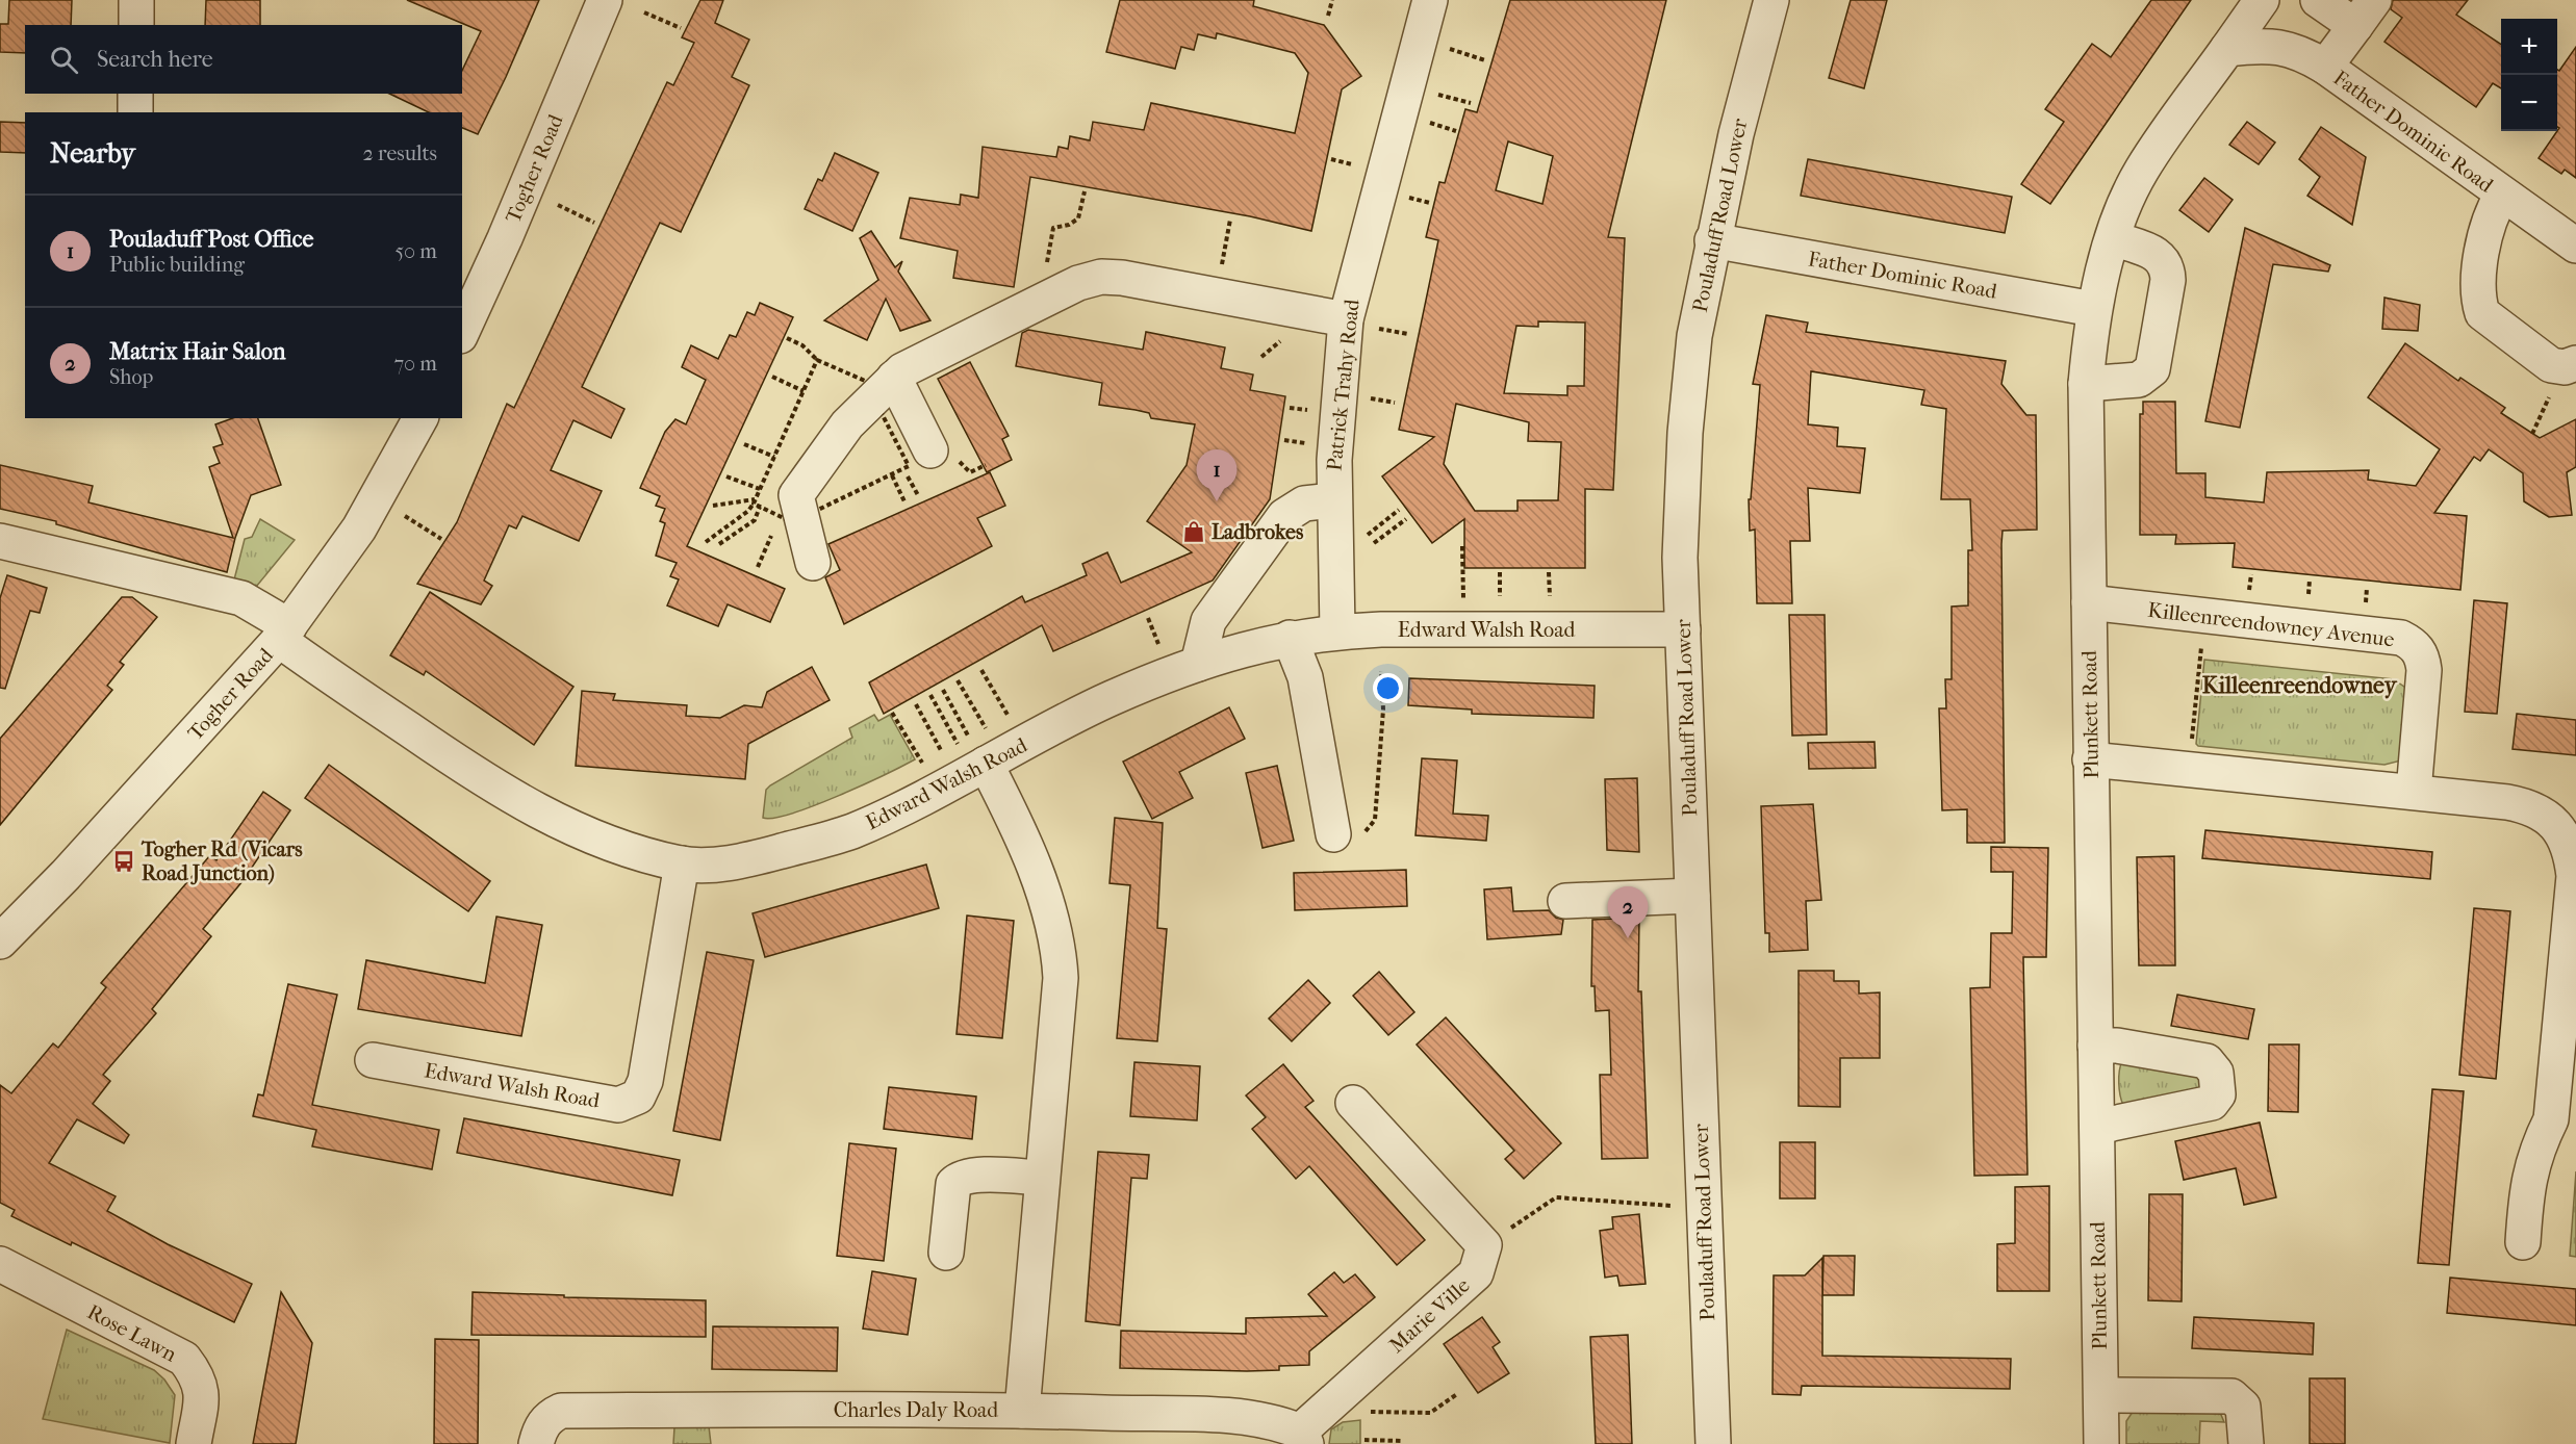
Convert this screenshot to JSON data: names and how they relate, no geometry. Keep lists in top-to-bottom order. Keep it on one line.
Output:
{"streets":{"street":["Father Dominic Road","Togher Road","Pouladuff Road Lower","Patrick Trahy Road","Killeenreendowney Avenue","Edward Walsh Road","Plunkett Road","Marie Ville","Rose Lawn","Charles Daly Road"]},"crossings":[["Father Dominic Road","Pouladuff Road Lower"],["Togher Road","Edward Walsh Road"],["Pouladuff Road Lower","Edward Walsh Road"],["Patrick Trahy Road","Edward Walsh Road"],["Killeenreendowney Avenue","Plunkett Road"],["Marie Ville","Charles Daly Road"]],"districts":["Killeenreendowney"],"places":{"shop":["Ladbrokes"],"bus stop":["Togher Rd (Vicars Road Junction)"]},"page":{"map_buttons":["+","−"],"search":"Search here","heading":["Nearby","2 results"],"list":[{"mark":"1","name":"Pouladuff Post Office","note":"Public building","value":"50 m"},{"mark":"2","name":"Matrix Hair Salon","note":"Shop","value":"70 m"}],"pins":["1","2"]}}
